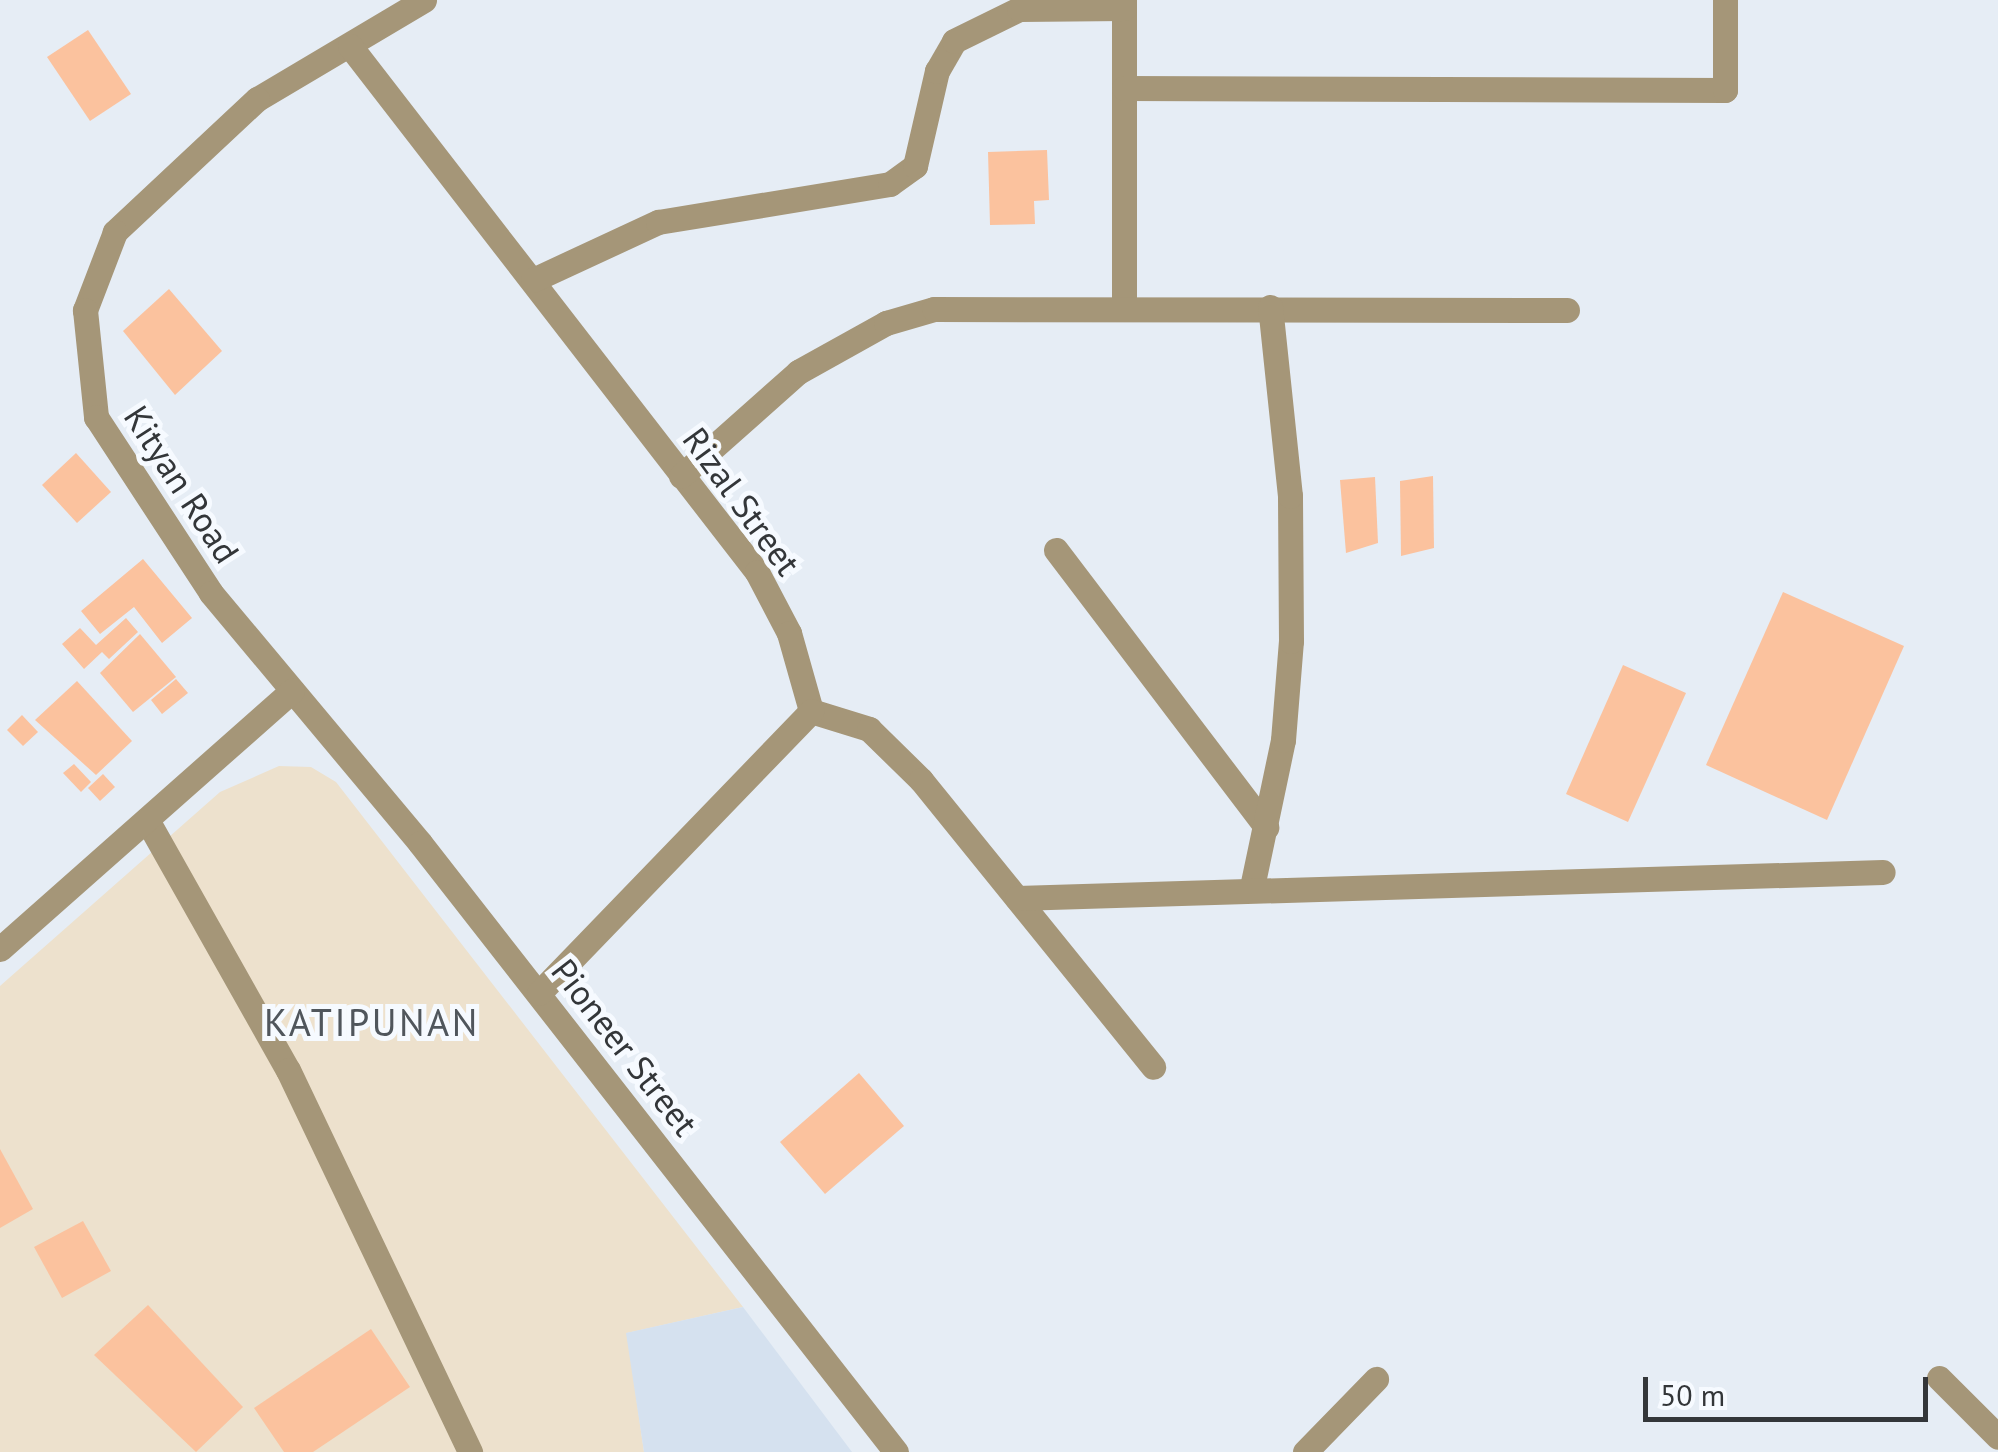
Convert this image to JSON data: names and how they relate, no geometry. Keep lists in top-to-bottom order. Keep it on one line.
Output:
{"streets":{"street":["Kityan Road","Rizal Street","Pioneer Street"]},"crossings":[["Kityan Road","Rizal Street"],["Kityan Road","Pioneer Street"]],"districts":["KATIPUNAN"],"scale_bar":"50 m"}
